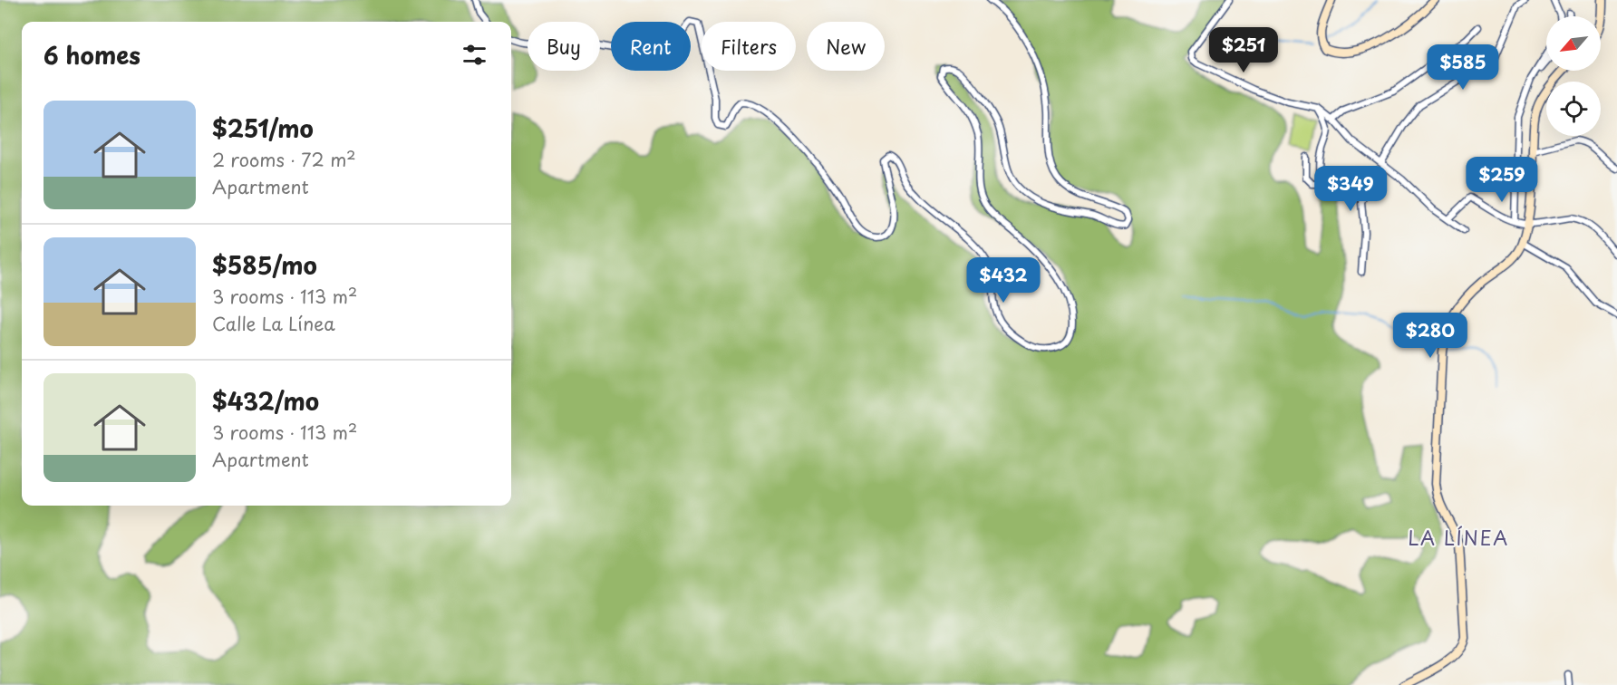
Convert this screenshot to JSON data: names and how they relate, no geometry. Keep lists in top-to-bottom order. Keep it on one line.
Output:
{"districts":["LA LÍNEA"],"north":"bottom left","page":{"chip":["Buy","Rent","Filters","New"],"heading":"6 homes","price":["$251","$585","$259","$349","$432","$280"],"list":[{"name":"$251/mo","note":"2 rooms · 72 m² · Apartment"},{"name":"$585/mo","note":"3 rooms · 113 m² · Calle La Línea"},{"name":"$432/mo","note":"3 rooms · 113 m² · Apartment"}]}}
